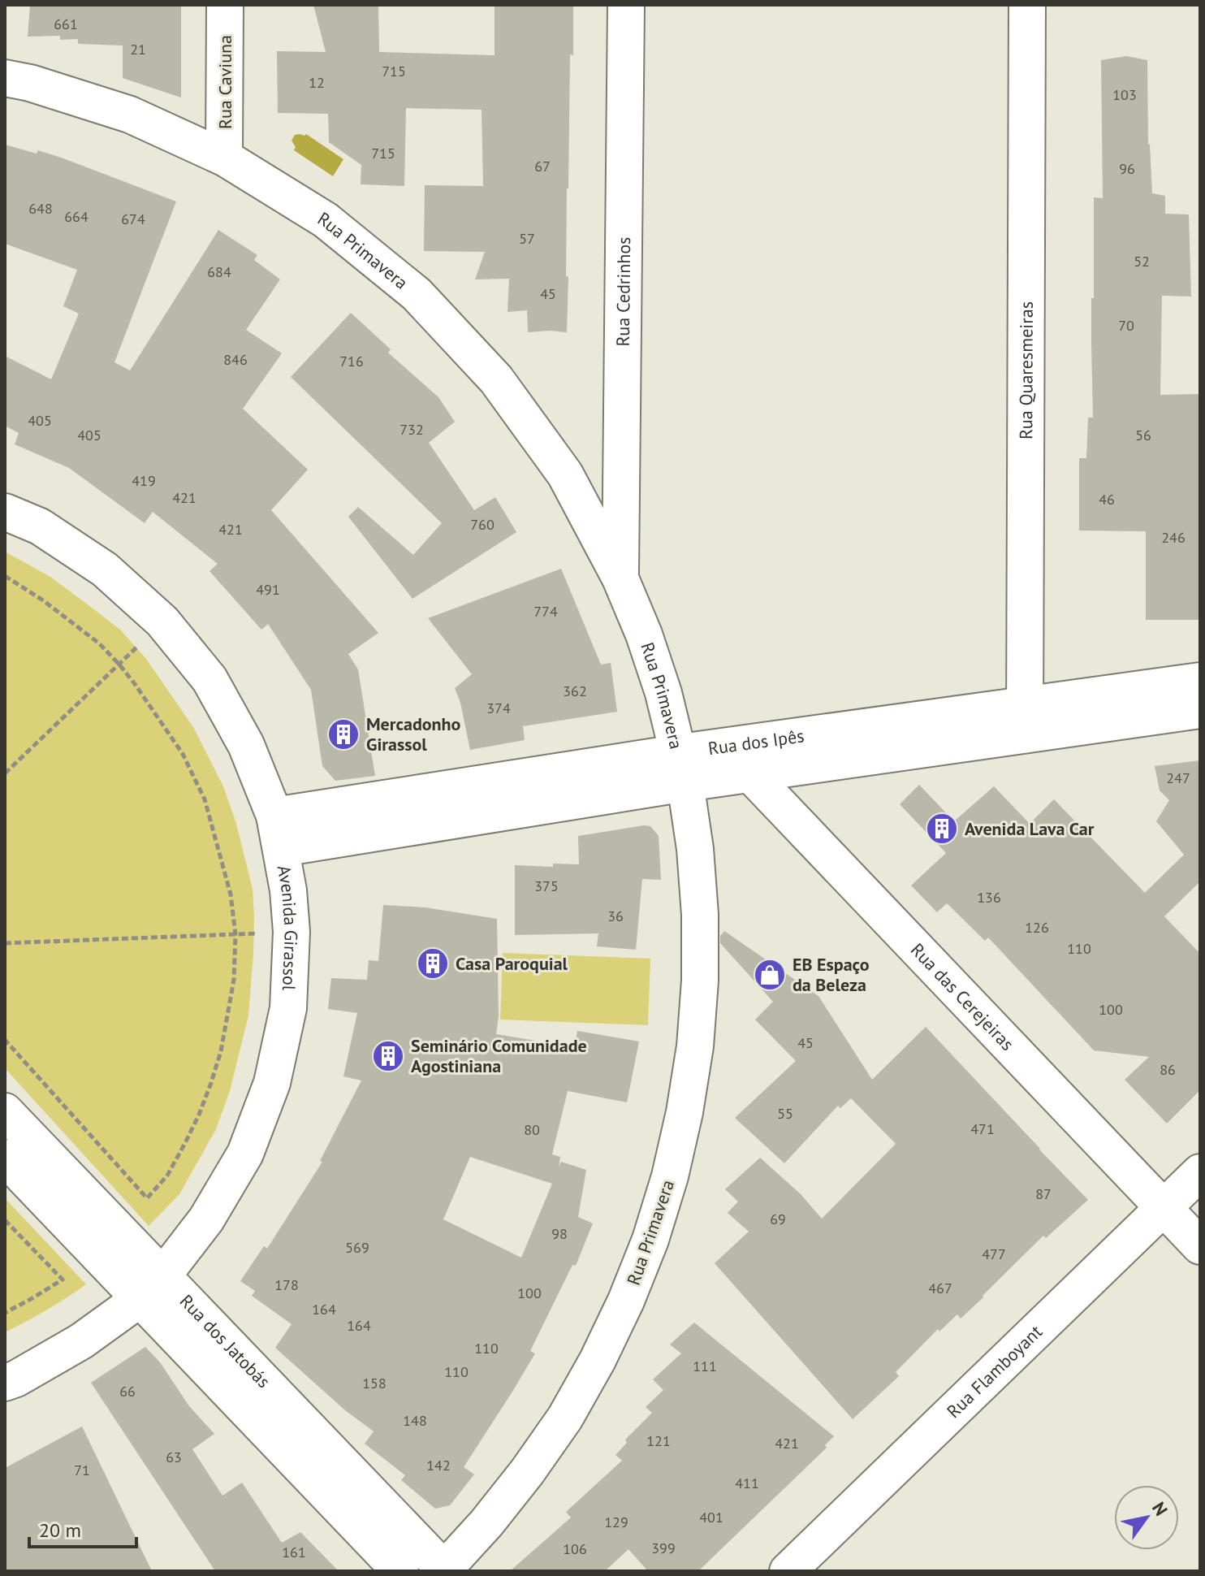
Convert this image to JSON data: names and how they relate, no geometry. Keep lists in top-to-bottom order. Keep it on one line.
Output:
{"streets":{"street":["Rua Caviuna","Rua Primavera","Rua Cedrinhos","Rua Quaresmeiras","Rua dos Ipês","Avenida Girassol","Rua das Cerejeiras","Rua dos Jatobás","Rua Flamboyant"]},"crossings":[["Rua Caviuna","Rua Primavera"],["Rua Primavera","Rua Cedrinhos"],["Rua Primavera","Rua dos Ipês"],["Rua Primavera","Rua dos Jatobás"],["Rua Quaresmeiras","Rua dos Ipês"],["Rua dos Ipês","Avenida Girassol"],["Rua dos Ipês","Rua das Cerejeiras"],["Avenida Girassol","Rua dos Jatobás"],["Rua das Cerejeiras","Rua Flamboyant"]],"places":{"building":["Mercadonho Girassol","Avenida Lava Car","Casa Paroquial","Seminário Comunidade Agostiniana"],"shop":["EB Espaço da Beleza"]},"house_numbers":["661","21","715","12","103","715","67","96","648","664","674","57","52","684","45","70","846","716","405","732","405","56","419","421","46","760","421","246","491","774","362","374","247","375","136","36","126","110","100","45","86","55","471","80","87","69","98","569","477","178","467","100","164","164","110","111","110","158","66","148","121","421","63","142","71","411","401","129","399","106","161"],"scale_bar":"20 m","north":"top right"}
